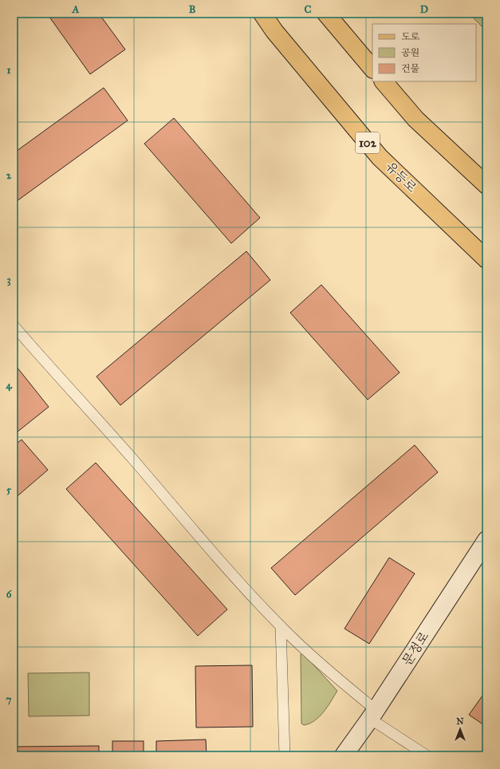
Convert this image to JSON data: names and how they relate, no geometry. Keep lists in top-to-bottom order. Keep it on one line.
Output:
{"streets":{"main road":["102","유등로","문정로"]},"legend":["도로","공원","건물"],"north":"top","grid":{"columns":["A","B","C","D"],"rows":["1","2","3","4","5","6","7"]}}
